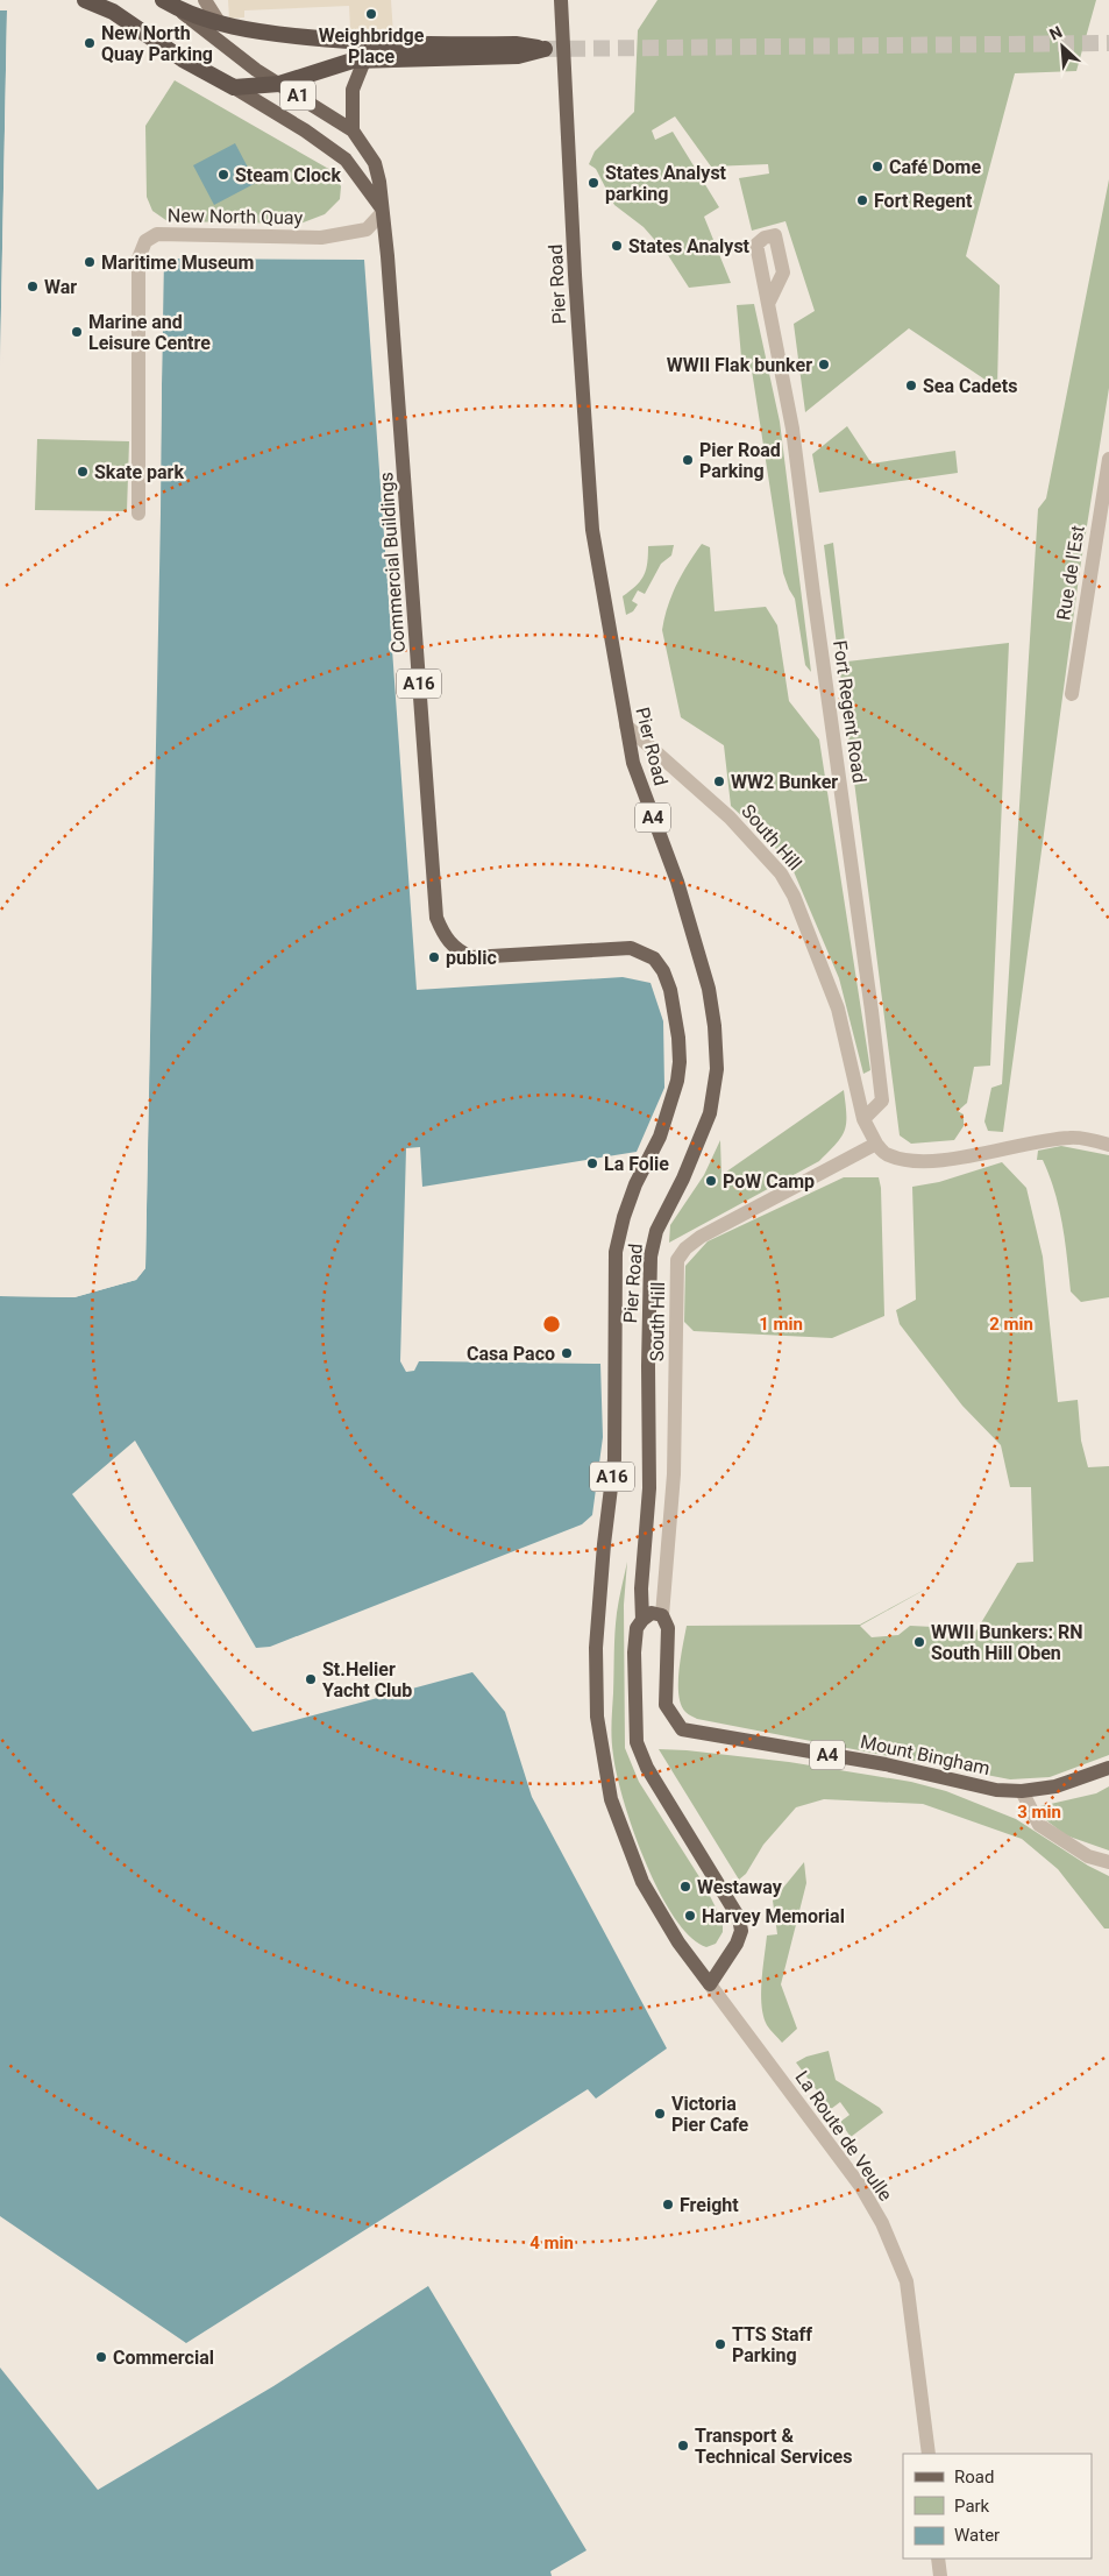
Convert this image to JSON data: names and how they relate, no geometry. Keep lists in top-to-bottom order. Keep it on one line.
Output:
{"streets":{"highway":["A1"],"main road":["Pier Road","Commercial Buildings","A16","A4","Mount Bingham"],"street":["New North Quay","Rue de l'Est","Fort Regent Road","South Hill","La Route de Veulle"]},"crossings":[["A1","New North Quay"],["A1","Commercial Buildings"],["New North Quay","Commercial Buildings"],["Pier Road","South Hill"],["Commercial Buildings","La Route de Veulle"],["Fort Regent Road","South Hill"],["South Hill","Mount Bingham"]],"places":["Weighbridge Place","New North Quay Parking","Café Dome","Steam Clock","States Analyst parking","Fort Regent","States Analyst","Maritime Museum","War","Marine and Leisure Centre","WWII Flak bunker","Sea Cadets","Pier Road Parking","Skate park","WW2 Bunker","public","La Folie","PoW Camp","Casa Paco","WWII Bunkers: RN South Hill Oben","St.Helier Yacht Club","Westaway","Harvey Memorial","Victoria Pier Cafe","Freight","TTS Staff Parking","Commercial","Transport & Technical Services"],"legend":["Road","Park","Water"],"north":"top left","rings":["1 min","2 min","3 min","4 min"]}
